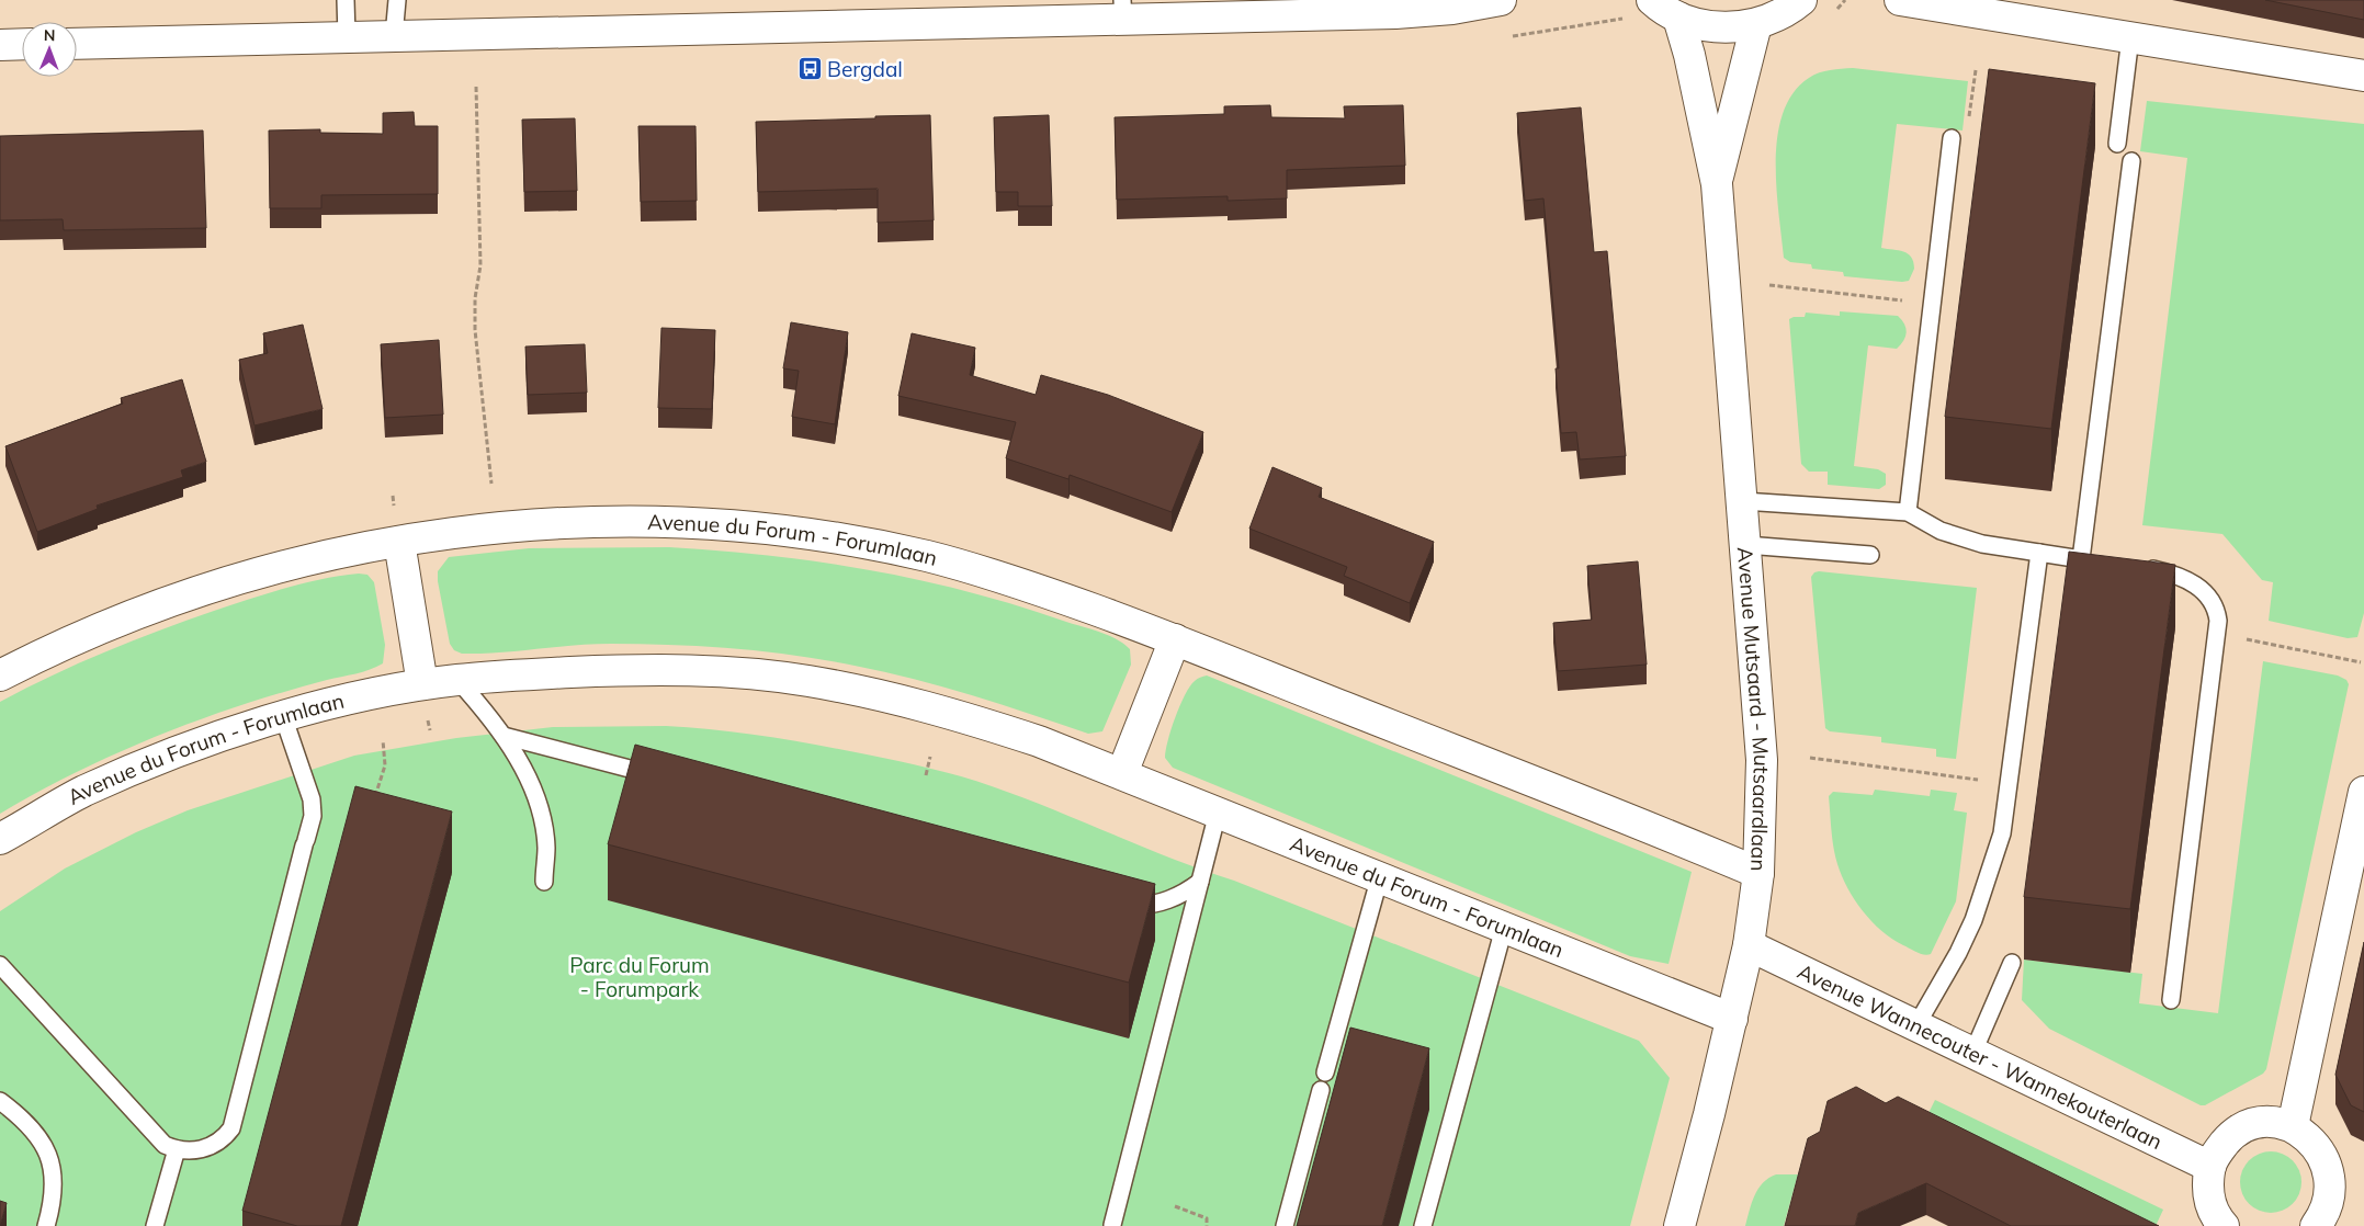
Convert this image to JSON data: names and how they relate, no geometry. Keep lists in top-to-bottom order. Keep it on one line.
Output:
{"streets":{"street":["Avenue du Forum - Forumlaan","Avenue Mutsaard - Mutsaardlaan","Avenue Wannecouter - Wannekouterlaan"]},"crossings":[["Avenue du Forum - Forumlaan","Avenue Mutsaard - Mutsaardlaan"],["Avenue Mutsaard - Mutsaardlaan","Avenue Wannecouter - Wannekouterlaan"]],"parks":["Parc du Forum - Forumpark"],"places":{"bus stop":["Bergdal"]},"north":"top"}
